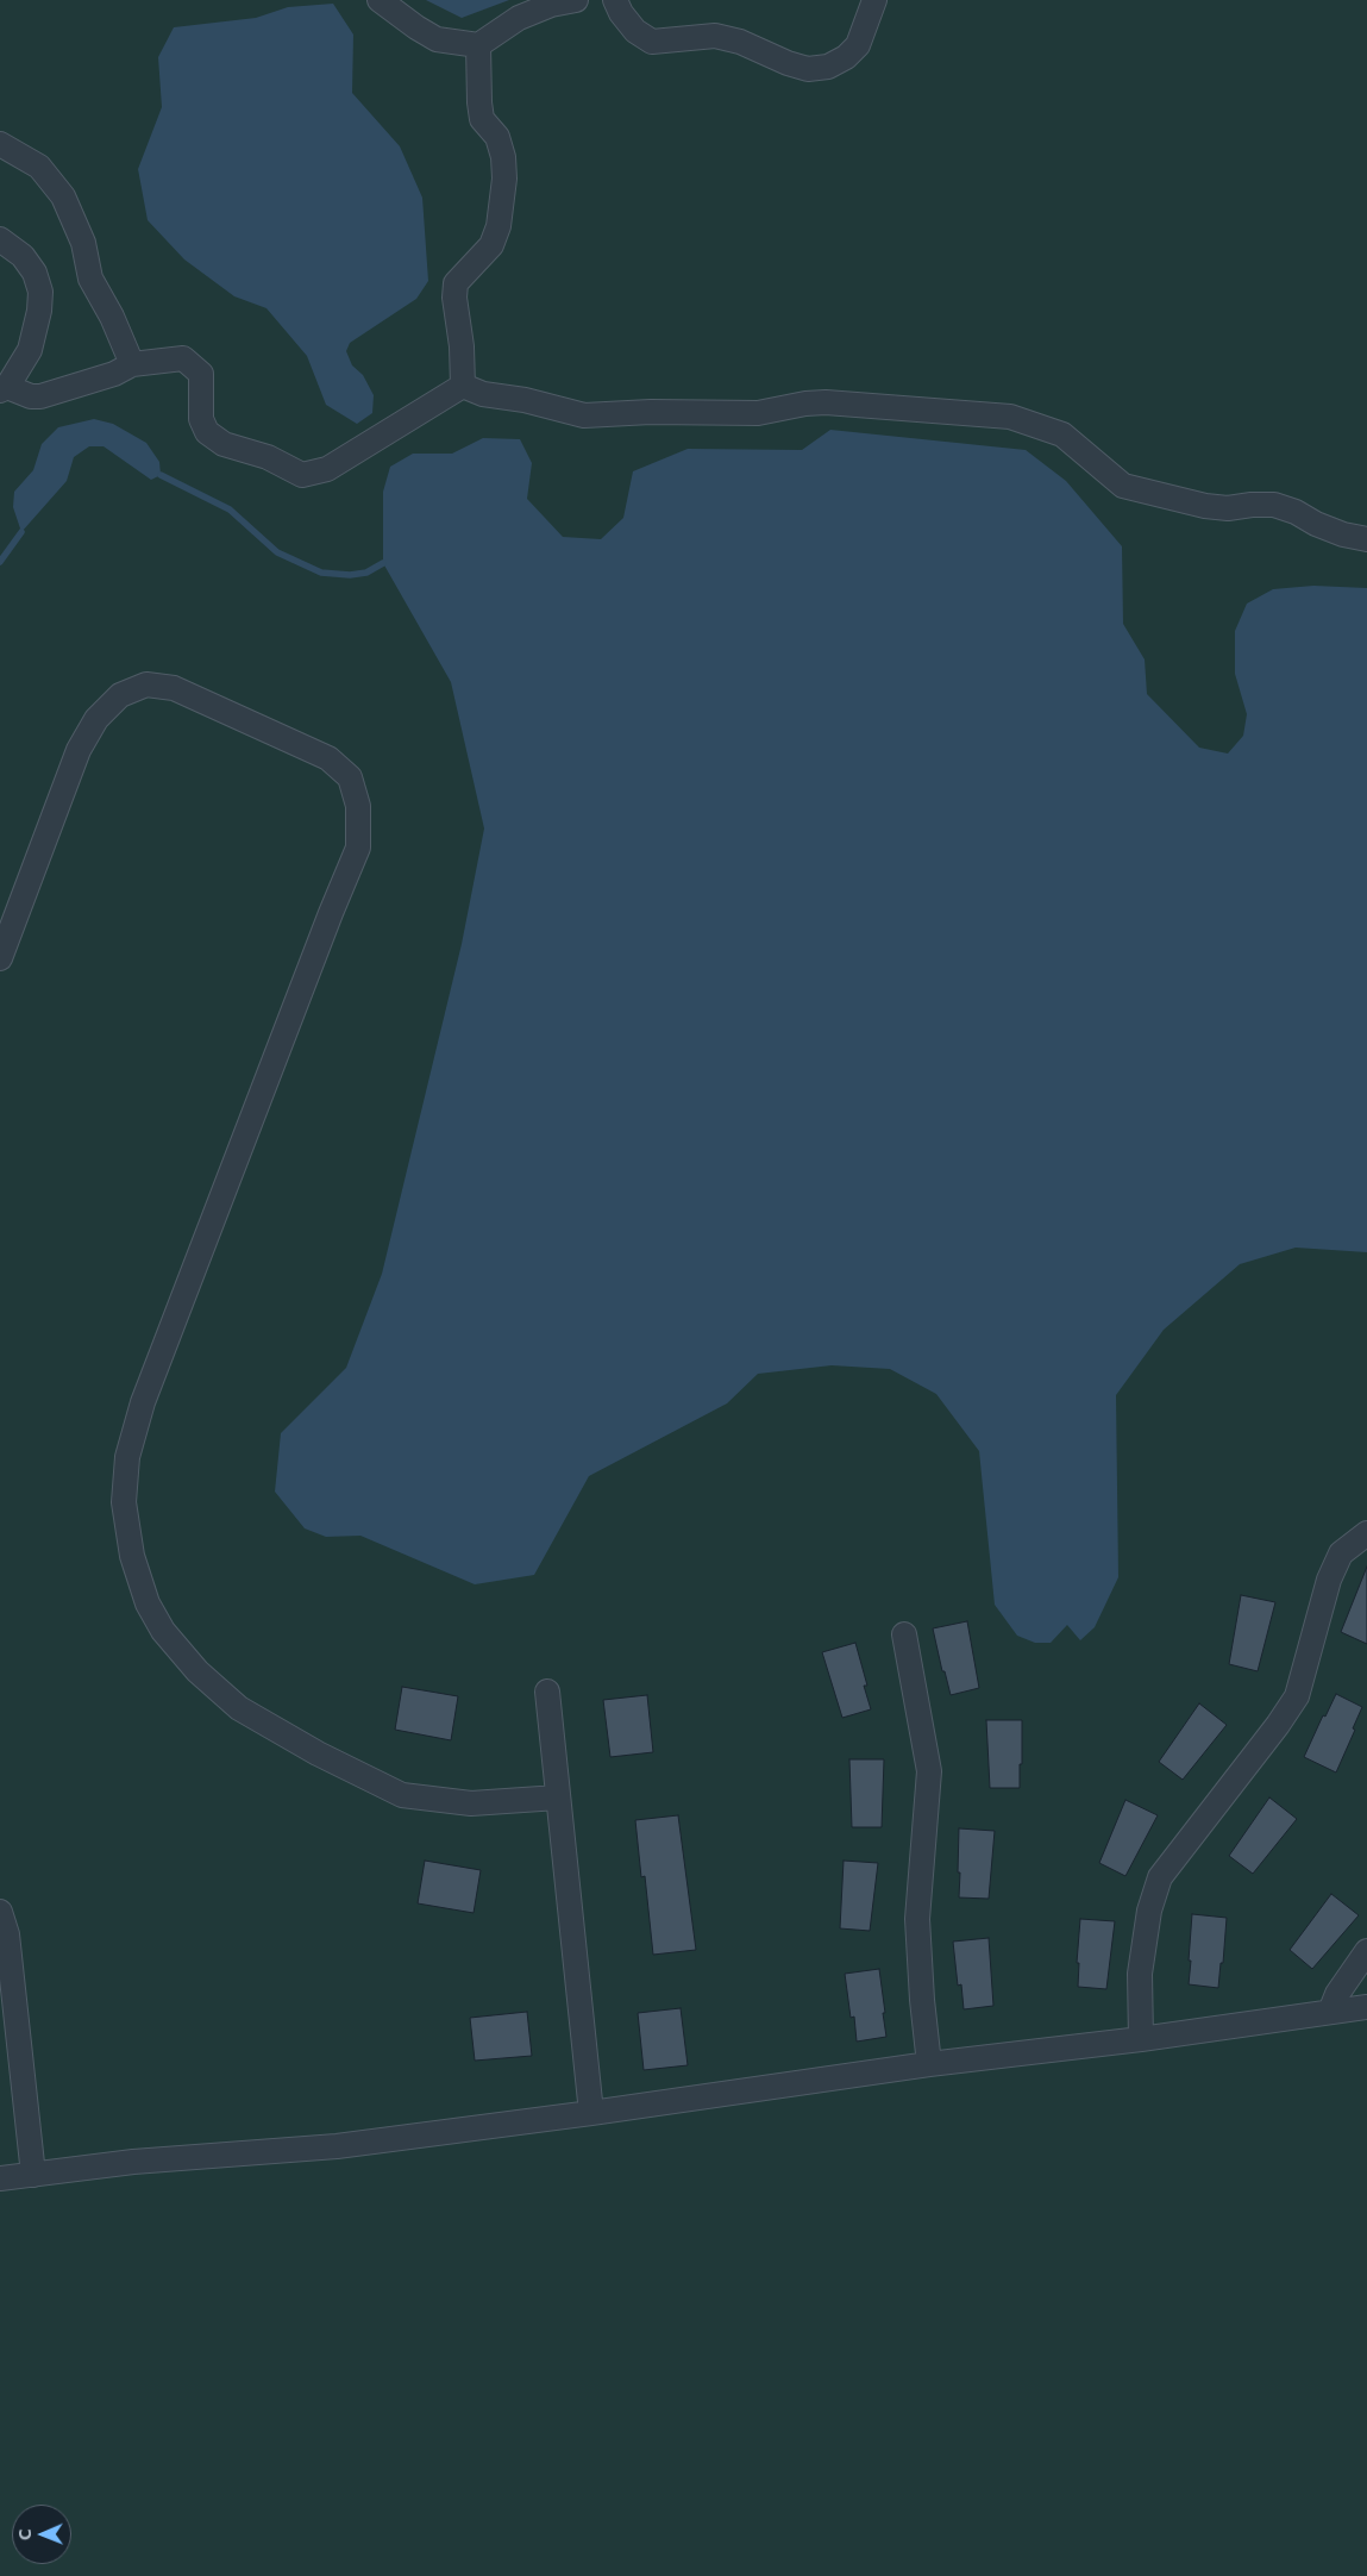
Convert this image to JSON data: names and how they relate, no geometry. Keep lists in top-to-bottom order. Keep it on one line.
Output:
{"north":"left"}
